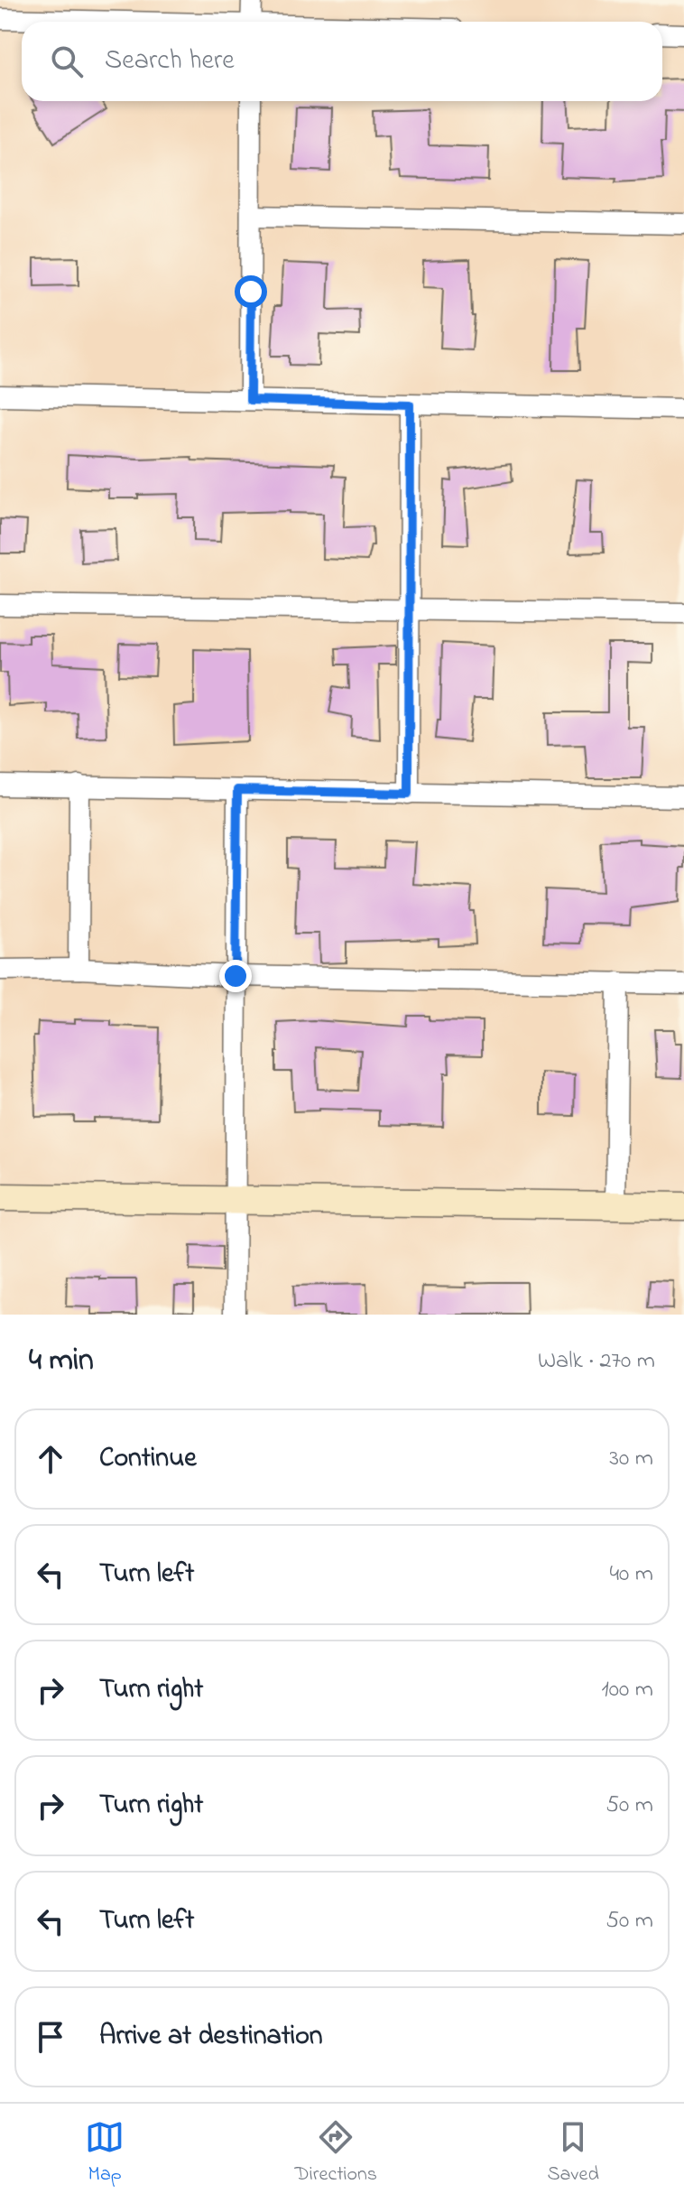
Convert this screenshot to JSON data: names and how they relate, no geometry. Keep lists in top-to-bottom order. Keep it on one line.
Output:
{"page":{"search":"Search here","heading":["4 min","Walk · 270 m"],"list":[["Continue","30 m"],["Turn left","40 m"],["Turn right","100 m"],["Turn right","50 m"],["Turn left","50 m"],"Arrive at destination"],"nav":["Map","Directions","Saved"]}}
